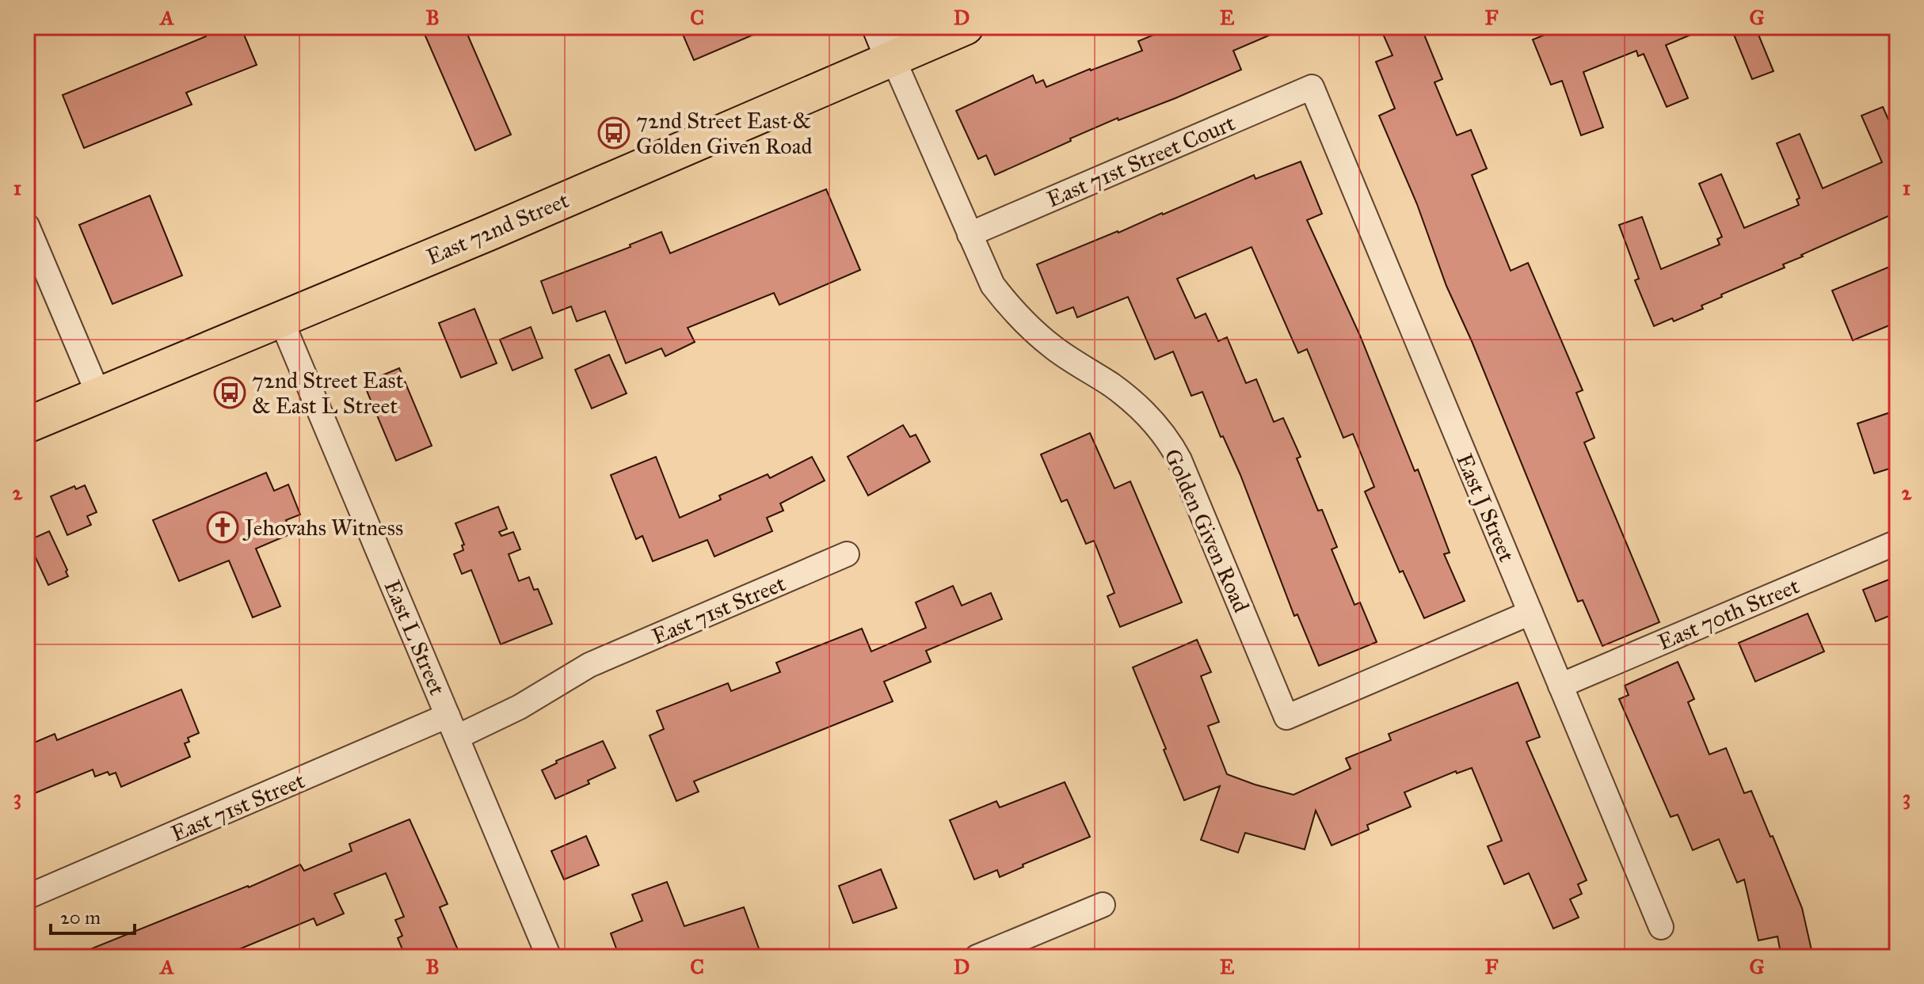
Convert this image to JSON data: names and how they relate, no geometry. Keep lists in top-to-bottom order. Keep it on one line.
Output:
{"streets":{"main road":["East 72nd Street"],"street":["East 71st Street Court","East J Street","Golden Given Road","East 71st Street","East 70th Street","East L Street"]},"crossings":[["East 71st Street Court","East J Street"],["East 71st Street Court","Golden Given Road"],["East 72nd Street","Golden Given Road"],["East 72nd Street","East L Street"],["East J Street","Golden Given Road"],["East J Street","East 70th Street"],["East 71st Street","East L Street"]],"places":{"bus stop":["72nd Street East & Golden Given Road","72nd Street East & East L Street"],"church":["Jehovahs Witness"]},"scale_bar":"20 m","grid":{"columns":["A","B","C","D","E","F","G"],"rows":["1","2","3"]}}
